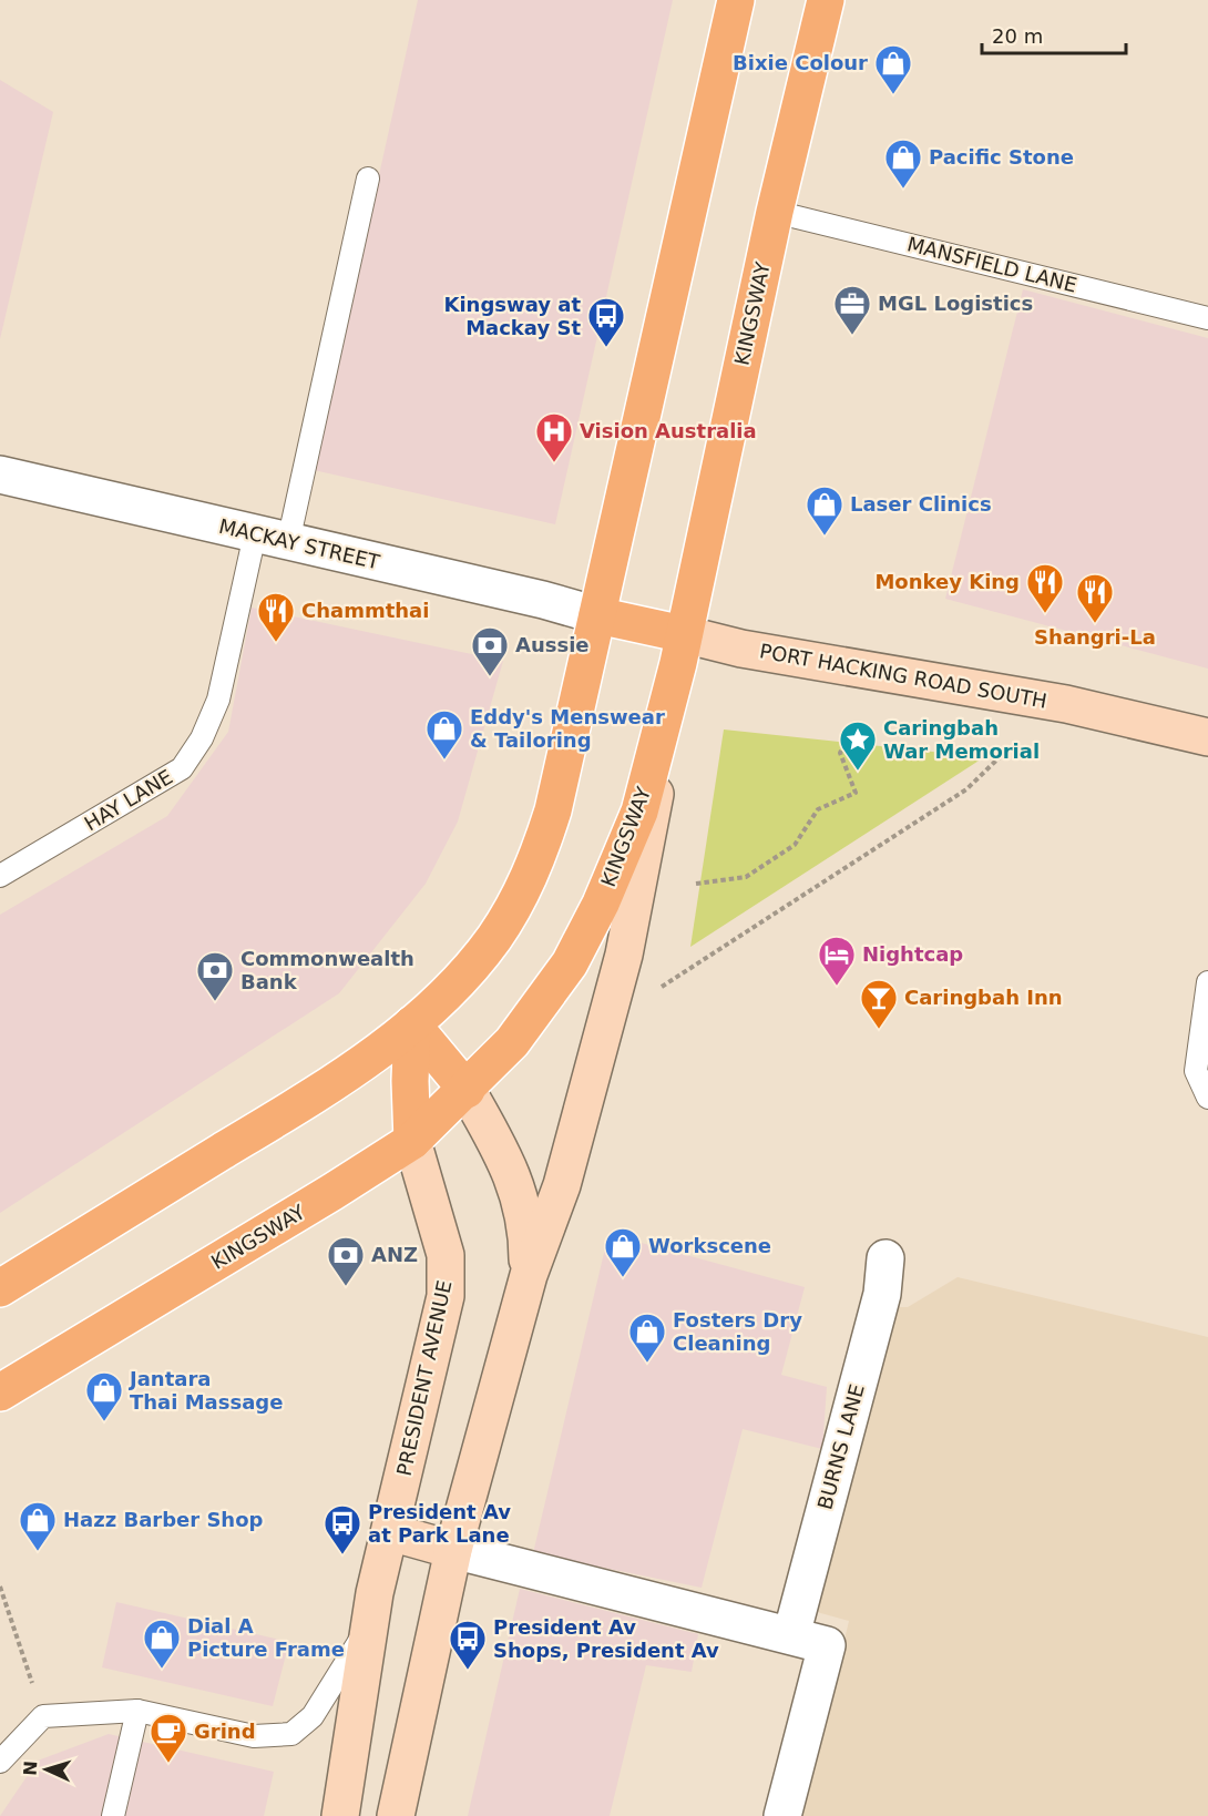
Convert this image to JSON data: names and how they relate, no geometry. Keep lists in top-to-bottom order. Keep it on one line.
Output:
{"streets":{"main road":["KINGSWAY","PORT HACKING ROAD SOUTH","PRESIDENT AVENUE"],"street":["MACKAY STREET","BURNS LANE"],"lane":["MANSFIELD LANE","HAY LANE"]},"crossings":[["MANSFIELD LANE","KINGSWAY"],["KINGSWAY","PORT HACKING ROAD SOUTH"],["KINGSWAY","PRESIDENT AVENUE"],["MACKAY STREET","PORT HACKING ROAD SOUTH"],["MACKAY STREET","HAY LANE"]],"places":{"shop":["Bixie Colour","Pacific Stone","Laser Clinics","Eddy's Menswear & Tailoring","Workscene","Fosters Dry Cleaning","Jantara Thai Massage","Hazz Barber Shop","Dial A Picture Frame"],"office":["MGL Logistics"],"bus stop":["Kingsway at Mackay St","President Av at Park Lane","President Av Shops, President Av"],"hospital":["Vision Australia"],"restaurant":["Monkey King","Shangri-La","Chammthai"],"bank":["Aussie","Commonwealth Bank","ANZ"],"place":["Caringbah War Memorial"],"hotel":["Nightcap"],"bar":["Caringbah Inn"],"cafe":["Grind"]},"scale_bar":"20 m","north":"left"}
